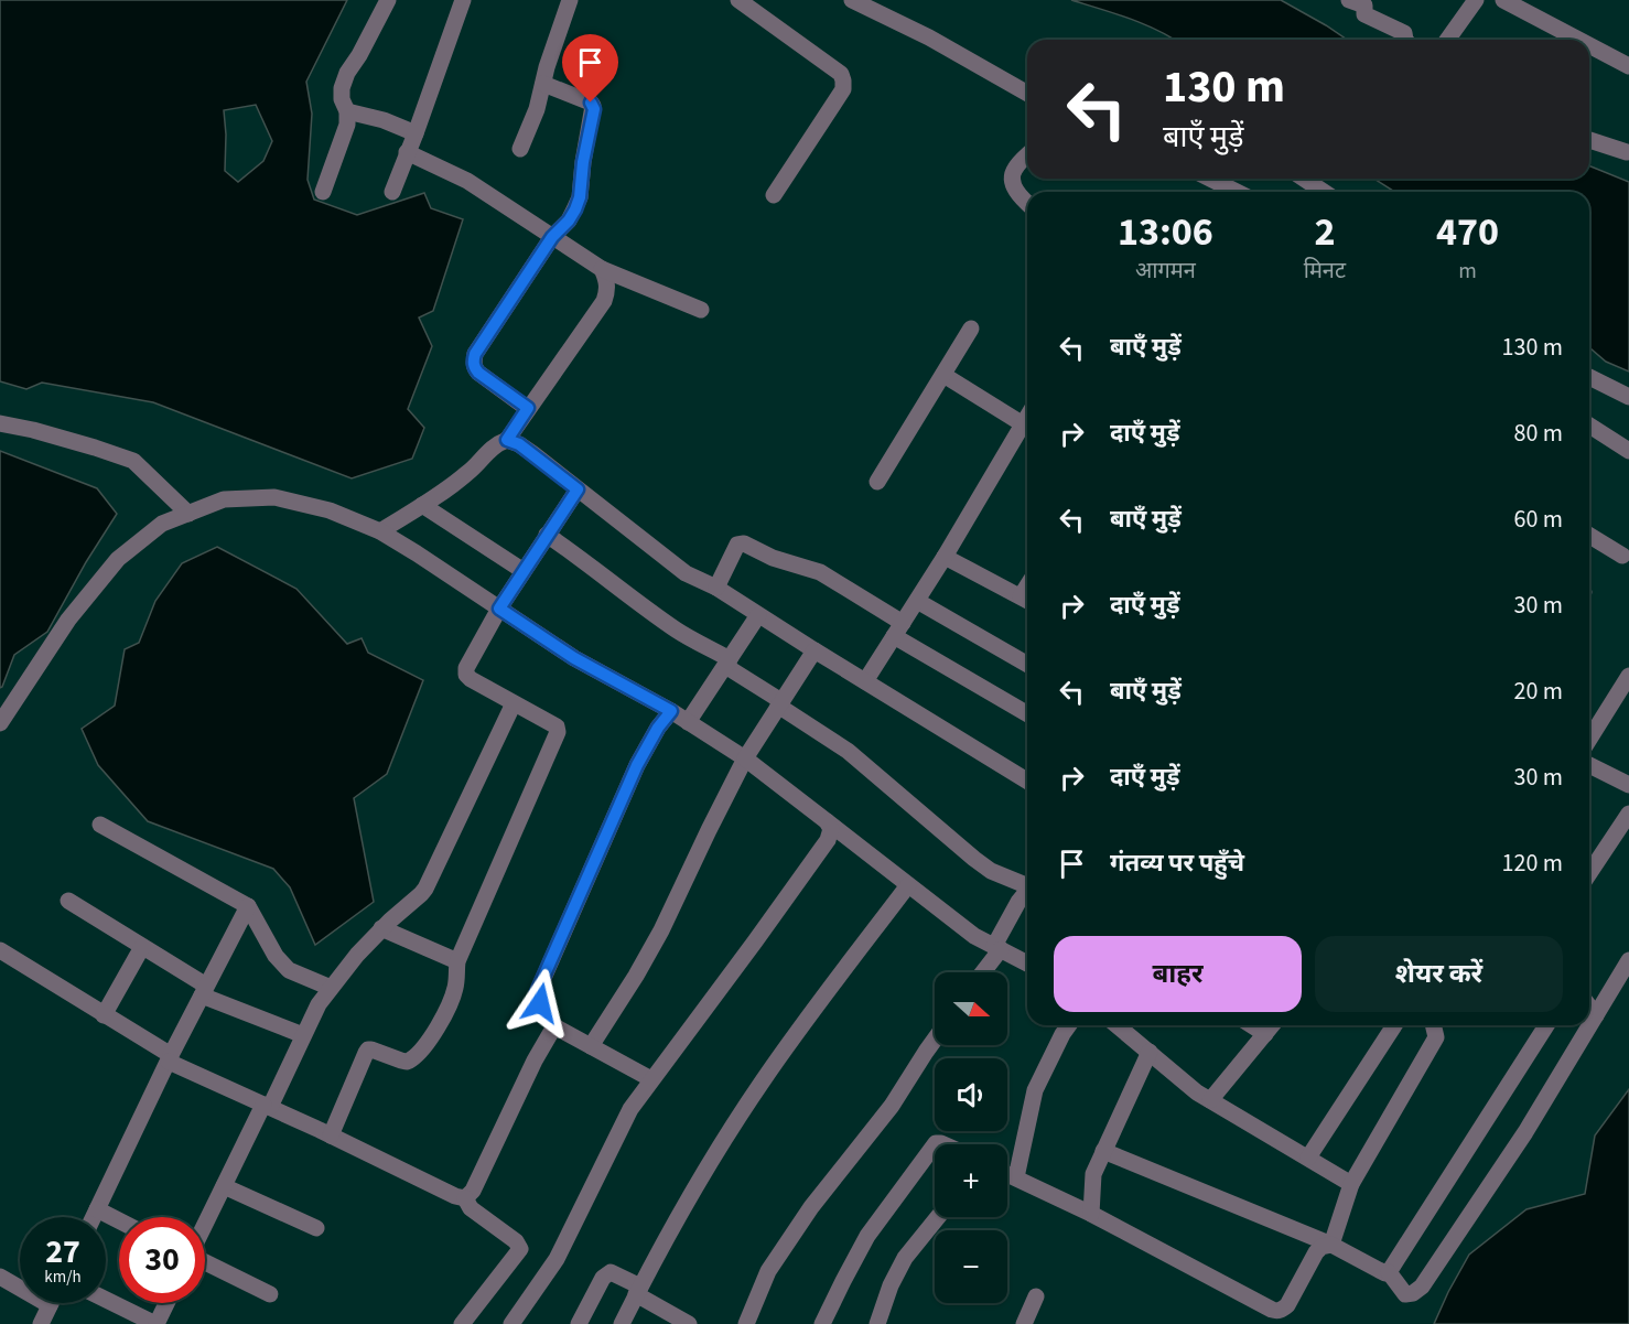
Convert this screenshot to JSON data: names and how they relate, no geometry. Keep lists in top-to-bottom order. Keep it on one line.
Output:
{"north":"right","page":{"turn":["130 m","बाएँ मुड़ें"],"eta":["13:06","आगमन","2","मिनट","470","m"],"list":[{"name":"बाएँ मुड़ें","value":"130 m"},{"name":"दाएँ मुड़ें","value":"80 m"},{"name":"बाएँ मुड़ें","value":"60 m"},{"name":"दाएँ मुड़ें","value":"30 m"},{"name":"बाएँ मुड़ें","value":"20 m"},{"name":"दाएँ मुड़ें","value":"30 m"},{"name":"गंतव्य पर पहुँचे","value":"120 m"}],"buttons":["बाहर","शेयर करें"],"map_buttons":["+","−"],"speed":"27 km/h","limit":"30"}}
